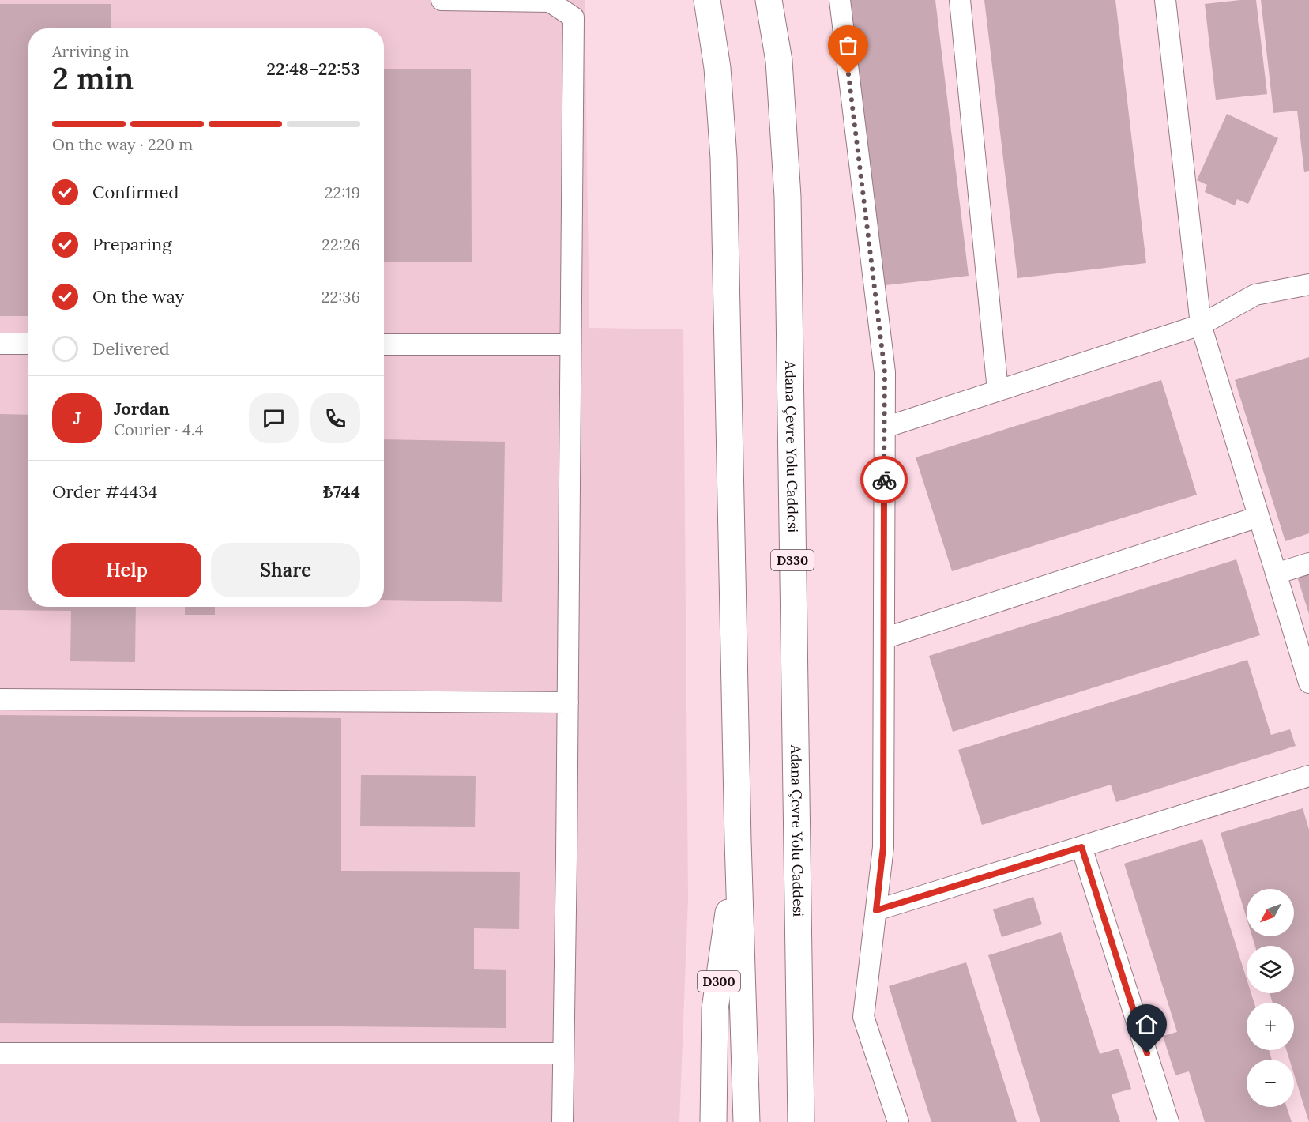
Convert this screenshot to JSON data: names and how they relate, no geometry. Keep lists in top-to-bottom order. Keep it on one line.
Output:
{"streets":{"highway":["Adana Çevre Yolu Caddesi","D330","D300"]},"north":"bottom left","page":{"heading":["2 min","Arriving in","22:48–22:53"],"panel":["Jordan","Courier · 4.4","Order #4434","₺744"],"bar":"On the way · 220 m","list":[["Confirmed","22:19"],["Preparing","22:26"],["On the way","22:36"],"Delivered"],"round":"J","buttons":["Help","Share"],"map_buttons":["+","−"]}}
